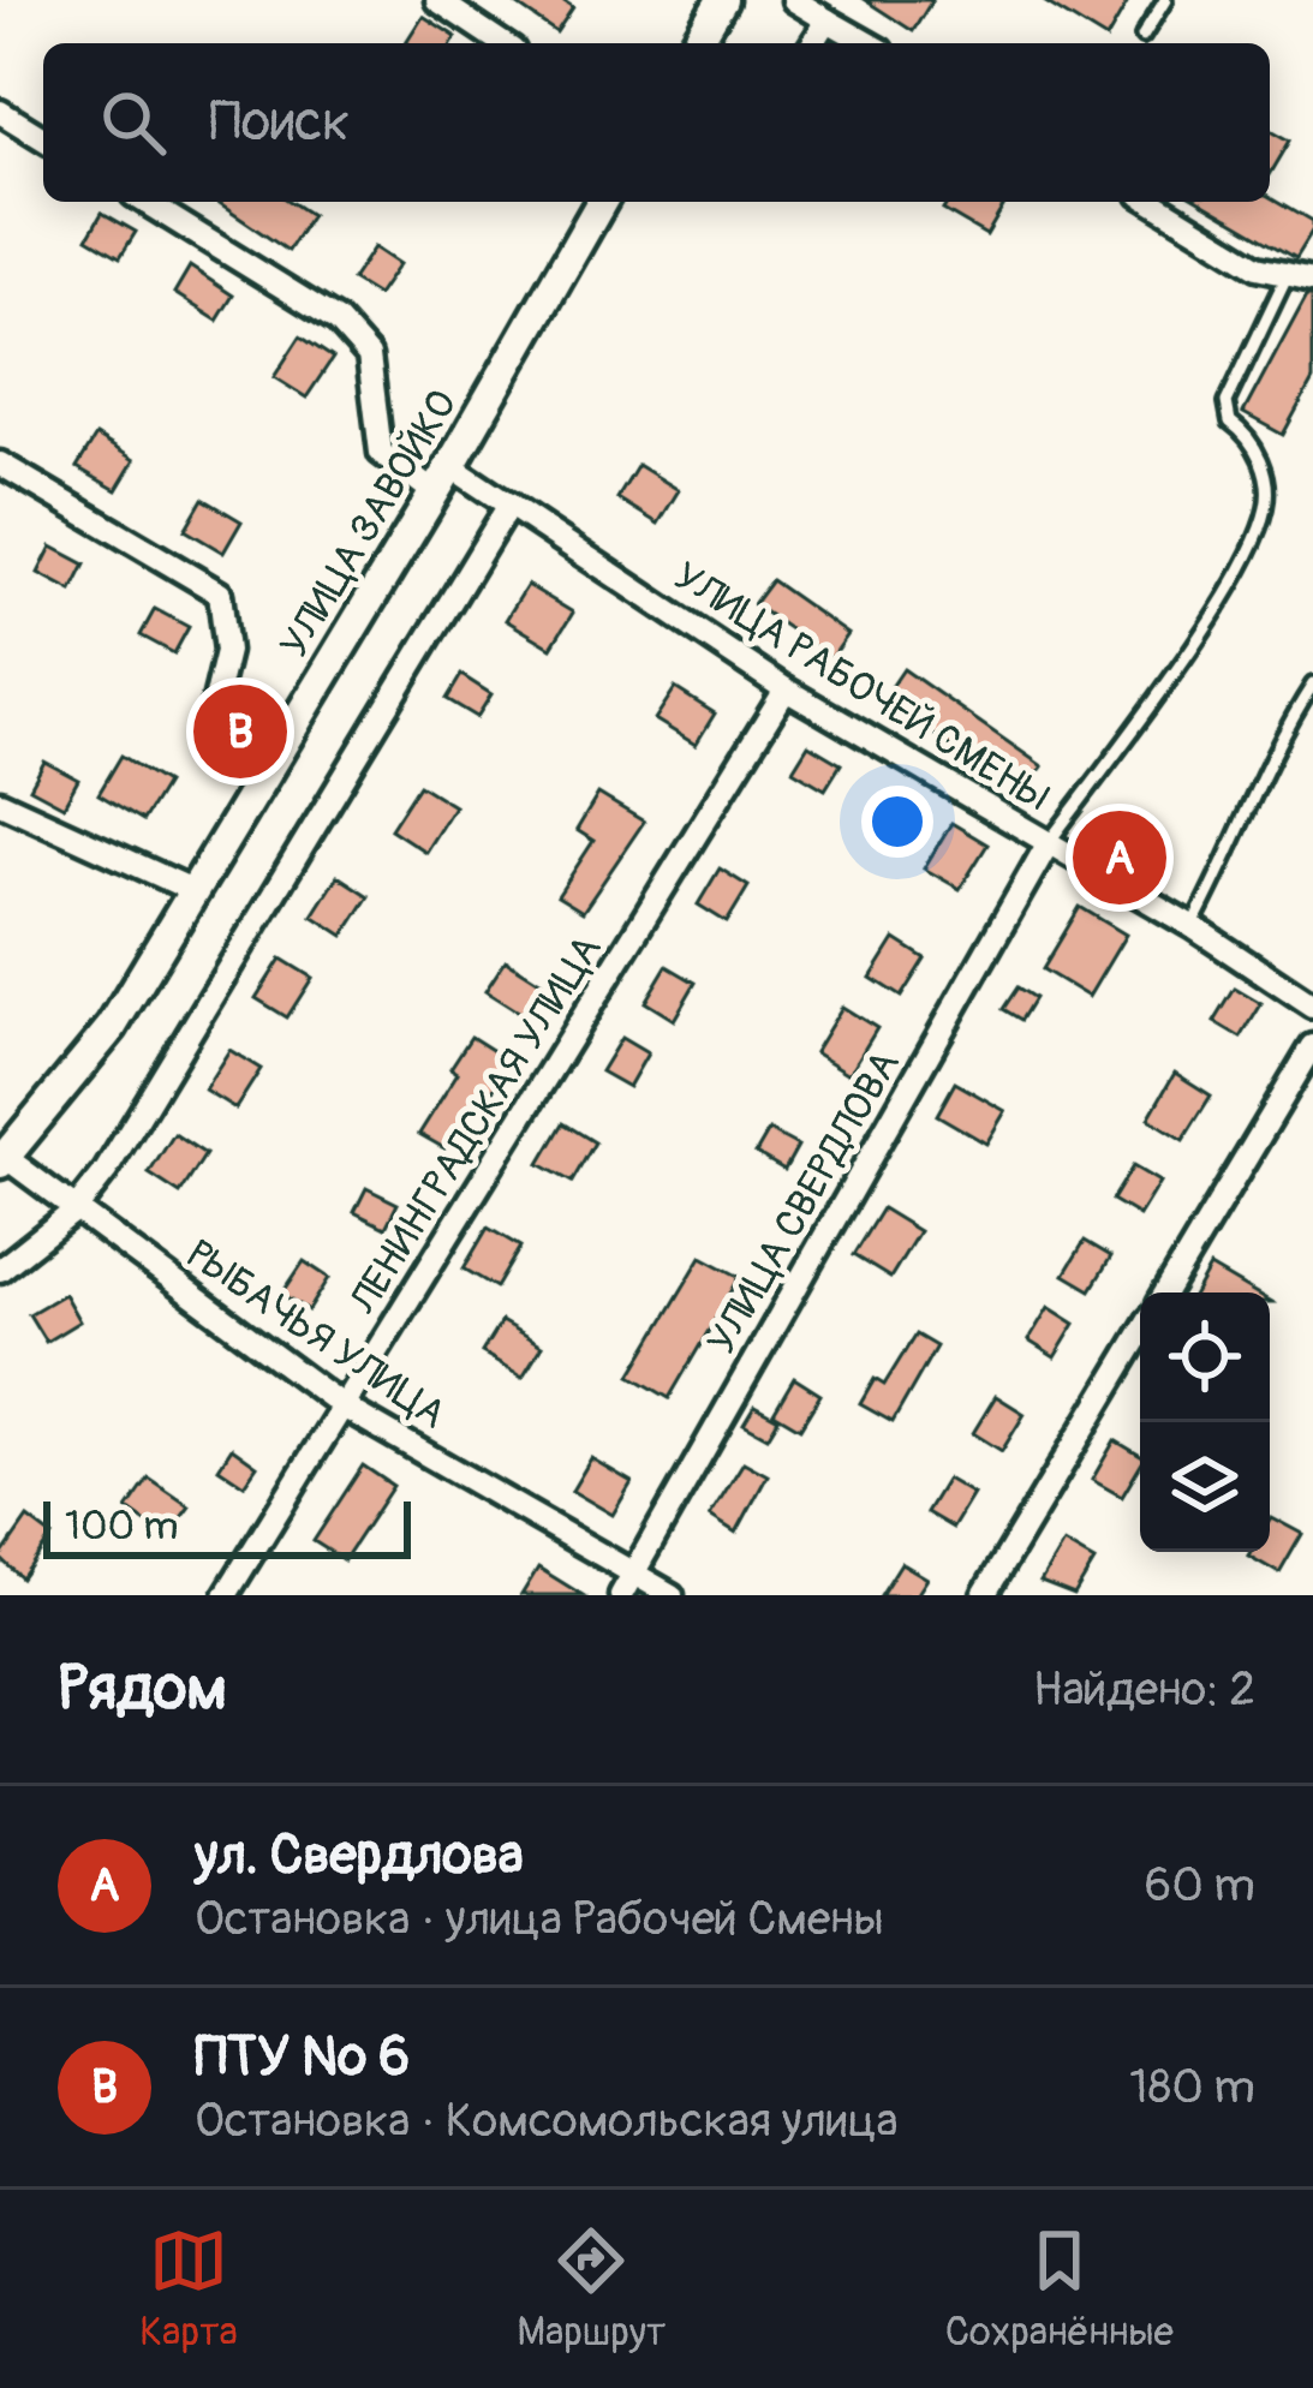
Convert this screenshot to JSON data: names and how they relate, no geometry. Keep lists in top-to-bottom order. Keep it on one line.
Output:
{"streets":{"main road":["УЛИЦА ЗАВОЙКО"],"street":["УЛИЦА РАБОЧЕЙ СМЕНЫ","ЛЕНИНГРАДСКАЯ УЛИЦА","УЛИЦА СВЕРДЛОВА","РЫБАЧЬЯ УЛИЦА"]},"crossings":[["УЛИЦА ЗАВОЙКО","УЛИЦА РАБОЧЕЙ СМЕНЫ"],["УЛИЦА ЗАВОЙКО","РЫБАЧЬЯ УЛИЦА"],["УЛИЦА РАБОЧЕЙ СМЕНЫ","ЛЕНИНГРАДСКАЯ УЛИЦА"],["УЛИЦА РАБОЧЕЙ СМЕНЫ","УЛИЦА СВЕРДЛОВА"],["ЛЕНИНГРАДСКАЯ УЛИЦА","РЫБАЧЬЯ УЛИЦА"],["УЛИЦА СВЕРДЛОВА","РЫБАЧЬЯ УЛИЦА"]],"scale_bar":"100 m","page":{"search":"Поиск","pins":["B","A"],"scale":"100 m","heading":["Рядом","Найдено: 2"],"list":[{"mark":"A","name":"ул. Свердлова","note":"Остановка · улица Рабочей Смены","value":"60 m"},{"mark":"B","name":"ПТУ № 6","note":"Остановка · Комсомольская улица","value":"180 m"}],"nav":["Карта","Маршрут","Сохранённые"]}}
